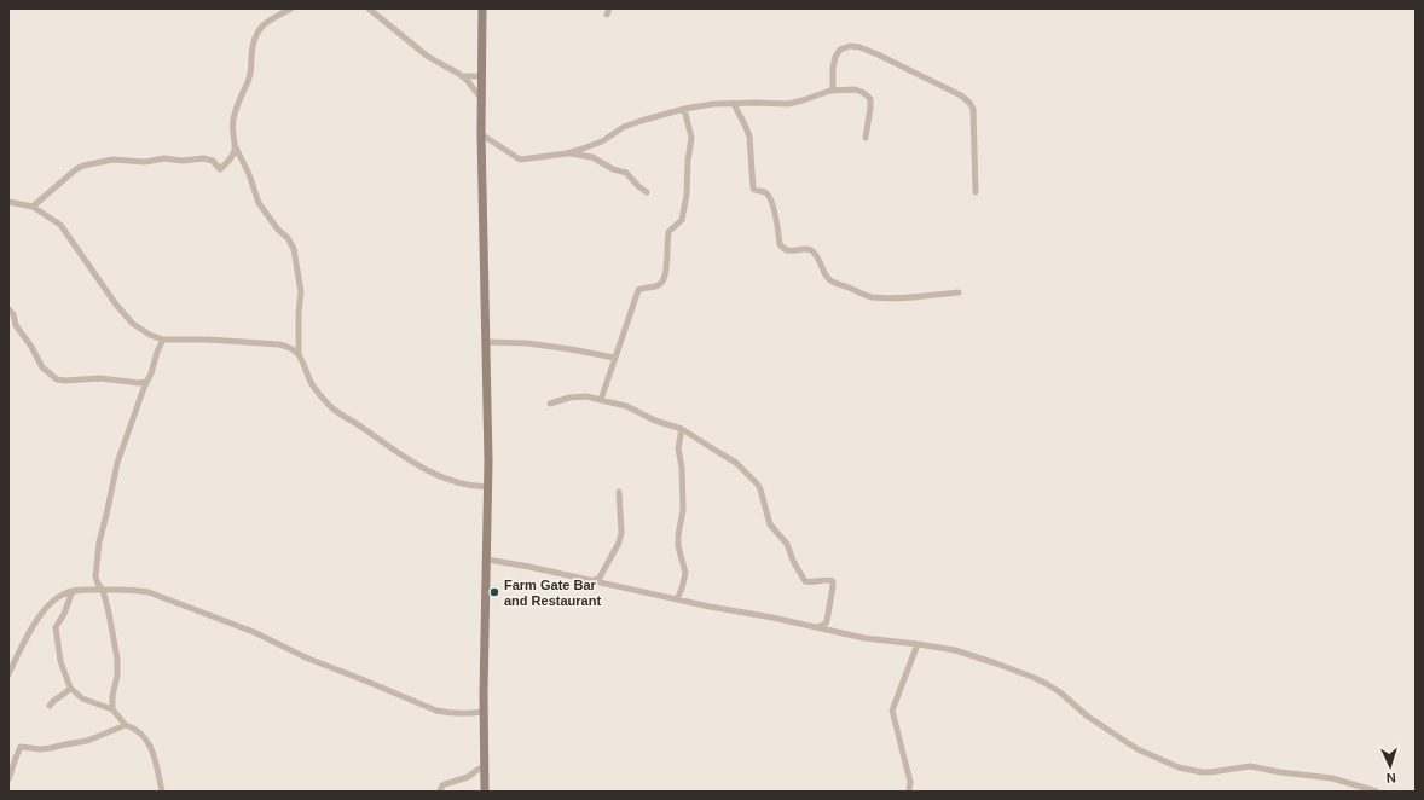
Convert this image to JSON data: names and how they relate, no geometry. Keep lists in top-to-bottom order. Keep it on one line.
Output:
{"places":["Farm Gate Bar and Restaurant"],"north":"bottom"}
